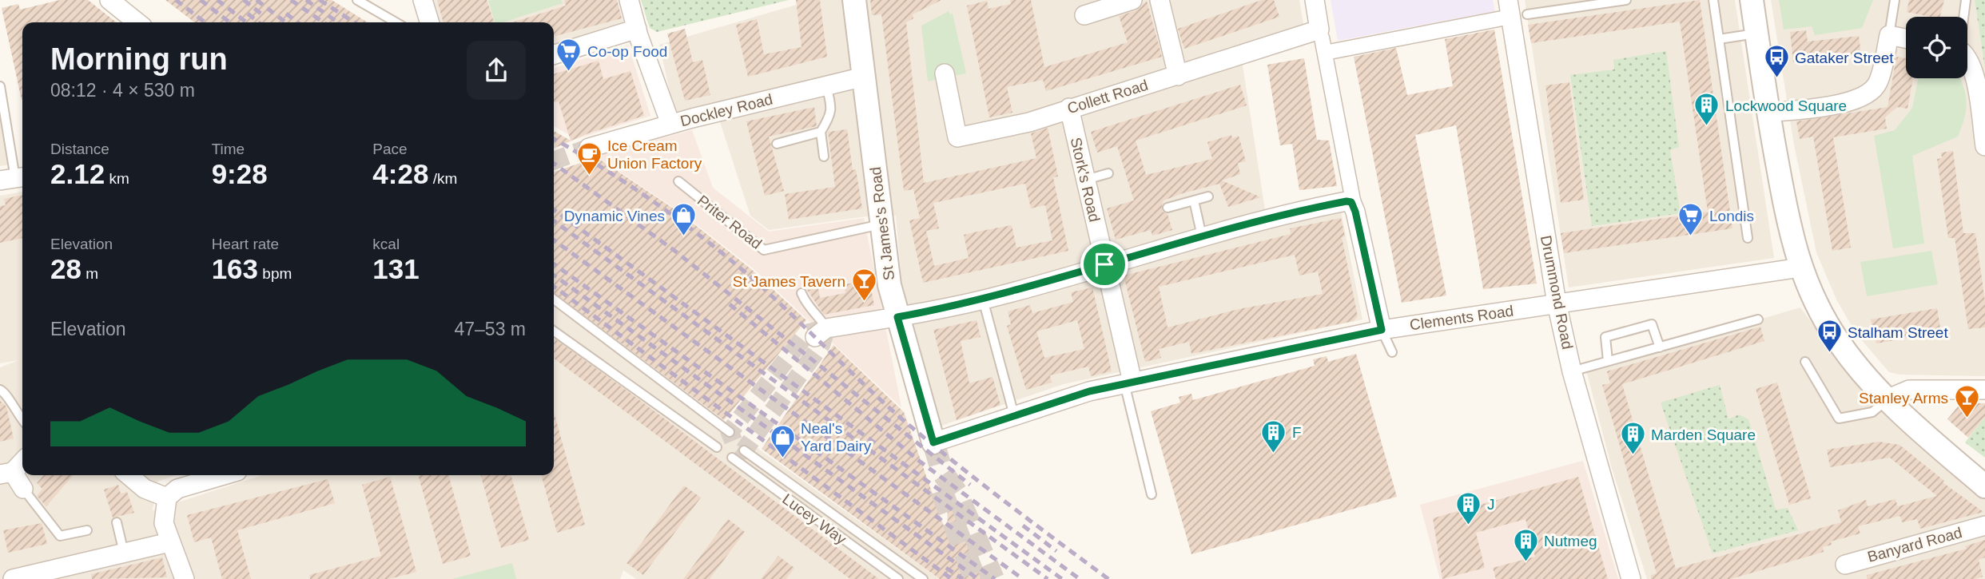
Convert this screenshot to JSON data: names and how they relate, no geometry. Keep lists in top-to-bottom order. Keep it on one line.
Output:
{"streets":{"street":["Collett Road","Dockley Road","Stork's Road","St James's Road","Drummond Road","Clements Road","Banyard Road"],"lane":["Priter Road","Lucey Way"]},"crossings":[["Collett Road","Stork's Road"],["Dockley Road","St James's Road"],["Stork's Road","Clements Road"],["Priter Road","St James's Road"],["St James's Road","Clements Road"],["Drummond Road","Clements Road"]],"places":{"supermarket":["Co-op Food","Londis"],"bus stop":["Gataker Street","Stalham Street"],"building":["Lockwood Square","F","Marden Square","J","Nutmeg"],"cafe":["Ice Cream Union Factory"],"shop":["Dynamic Vines","Neal's Yard Dairy"],"bar":["St James Tavern","Stanley Arms"]},"page":{"heading":["Morning run","08:12 · 4 × 530 m"],"stats":[["Distance","2.12 km"],["Time","9:28"],["Pace","4:28 /km"],["Elevation","28 m"],["Heart rate","163 bpm"],["kcal","131"]],"chart":["Elevation","47–53 m"]}}
